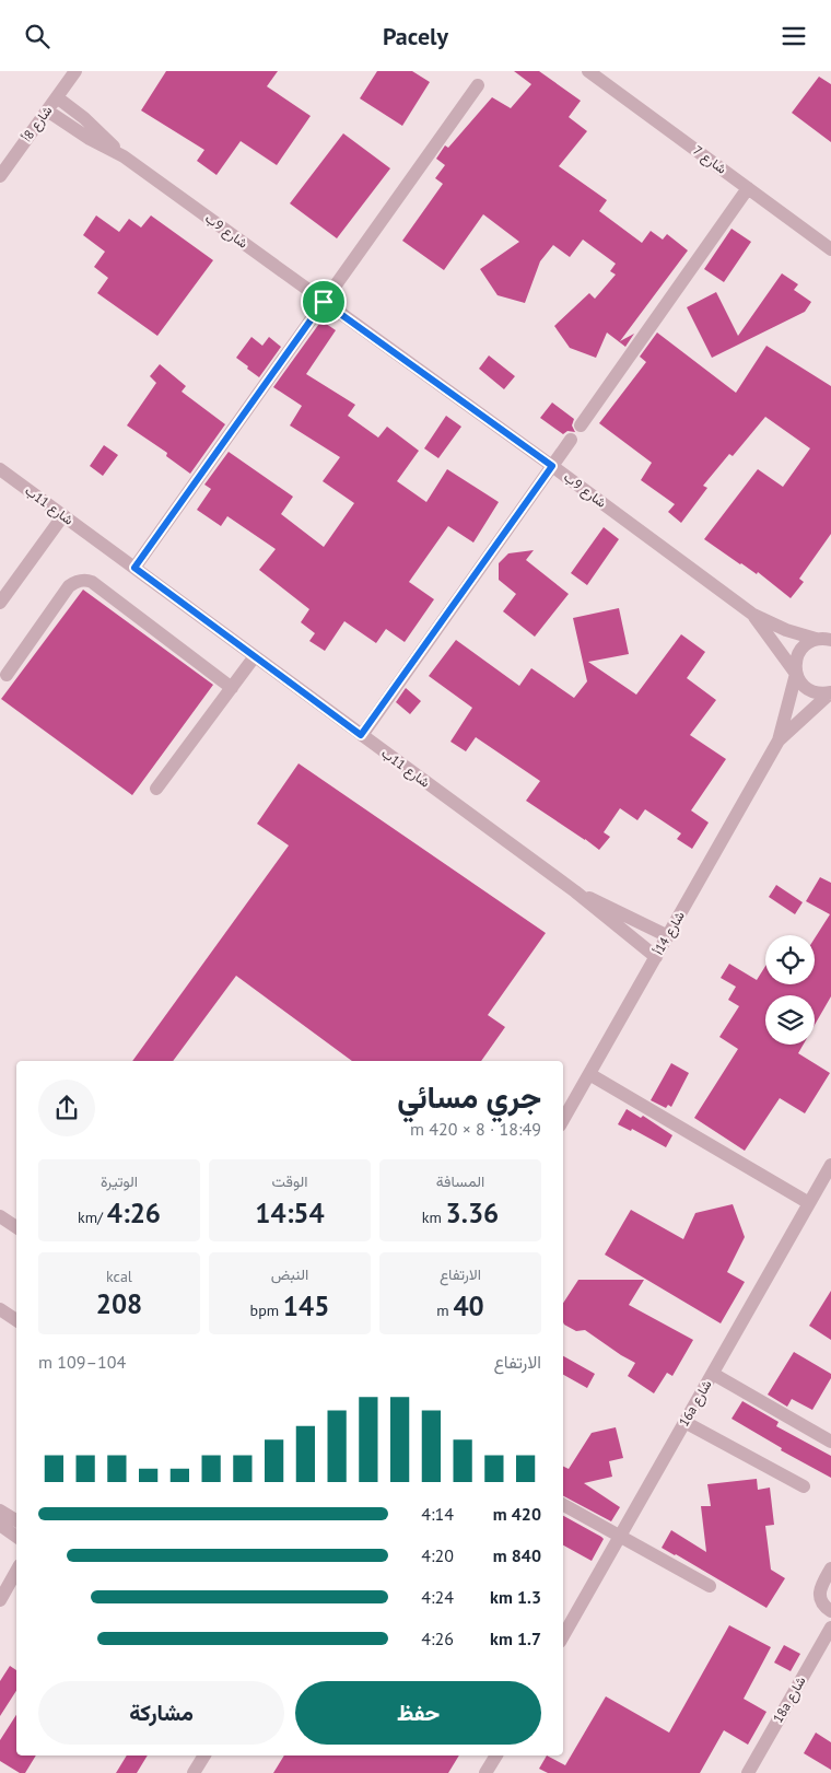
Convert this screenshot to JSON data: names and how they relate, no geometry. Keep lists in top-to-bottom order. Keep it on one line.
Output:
{"streets":{"street":["شارع 8أ","شارع 7","شارع 9ب","شارع 11ب","شارع 14أ","16a شارع","18a شارع"]},"crossings":[["شارع 8أ","شارع 9ب"],["شارع 9ب","شارع 14أ"],["شارع 11ب","شارع 14أ"]],"page":{"header":"Pacely","heading":["جري مسائي","18:49 · 8 × 420 m"],"stats":[["المسافة","3.36 km"],["الوقت","14:54"],["الوتيرة","4:26 /km"],["الارتفاع","40 m"],["النبض","145 bpm"],["kcal","208"]],"chart":["الارتفاع","104–109 m"],"list":[{"name":"420 m","note":"4:14"},{"name":"840 m","note":"4:20"},{"name":"1.3 km","note":"4:24"},{"name":"1.7 km","note":"4:26"}],"buttons":["حفظ","مشاركة"]}}
